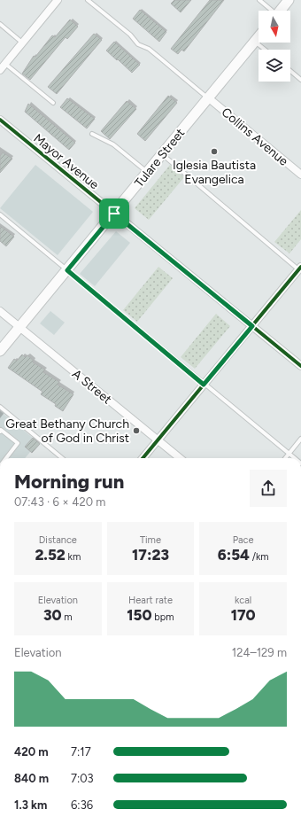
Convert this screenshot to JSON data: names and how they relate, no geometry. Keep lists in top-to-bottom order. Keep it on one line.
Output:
{"streets":{"main road":["Tulare Street"],"street":["Collins Avenue","Mayor Avenue","A Street"]},"crossings":[["Collins Avenue","Tulare Street"],["Tulare Street","Mayor Avenue"],["Tulare Street","A Street"]],"places":["Iglesia Bautista Evangelica","Great Bethany Church of God in Christ"],"north":"bottom","page":{"heading":["Morning run","07:43 · 6 × 420 m"],"stats":[["Distance","2.52 km"],["Time","17:23"],["Pace","6:54 /km"],["Elevation","30 m"],["Heart rate","150 bpm"],["kcal","170"]],"chart":["Elevation","124–129 m"],"list":[{"name":"420 m","note":"7:17"},{"name":"840 m","note":"7:03"},{"name":"1.3 km","note":"6:36"}]}}
